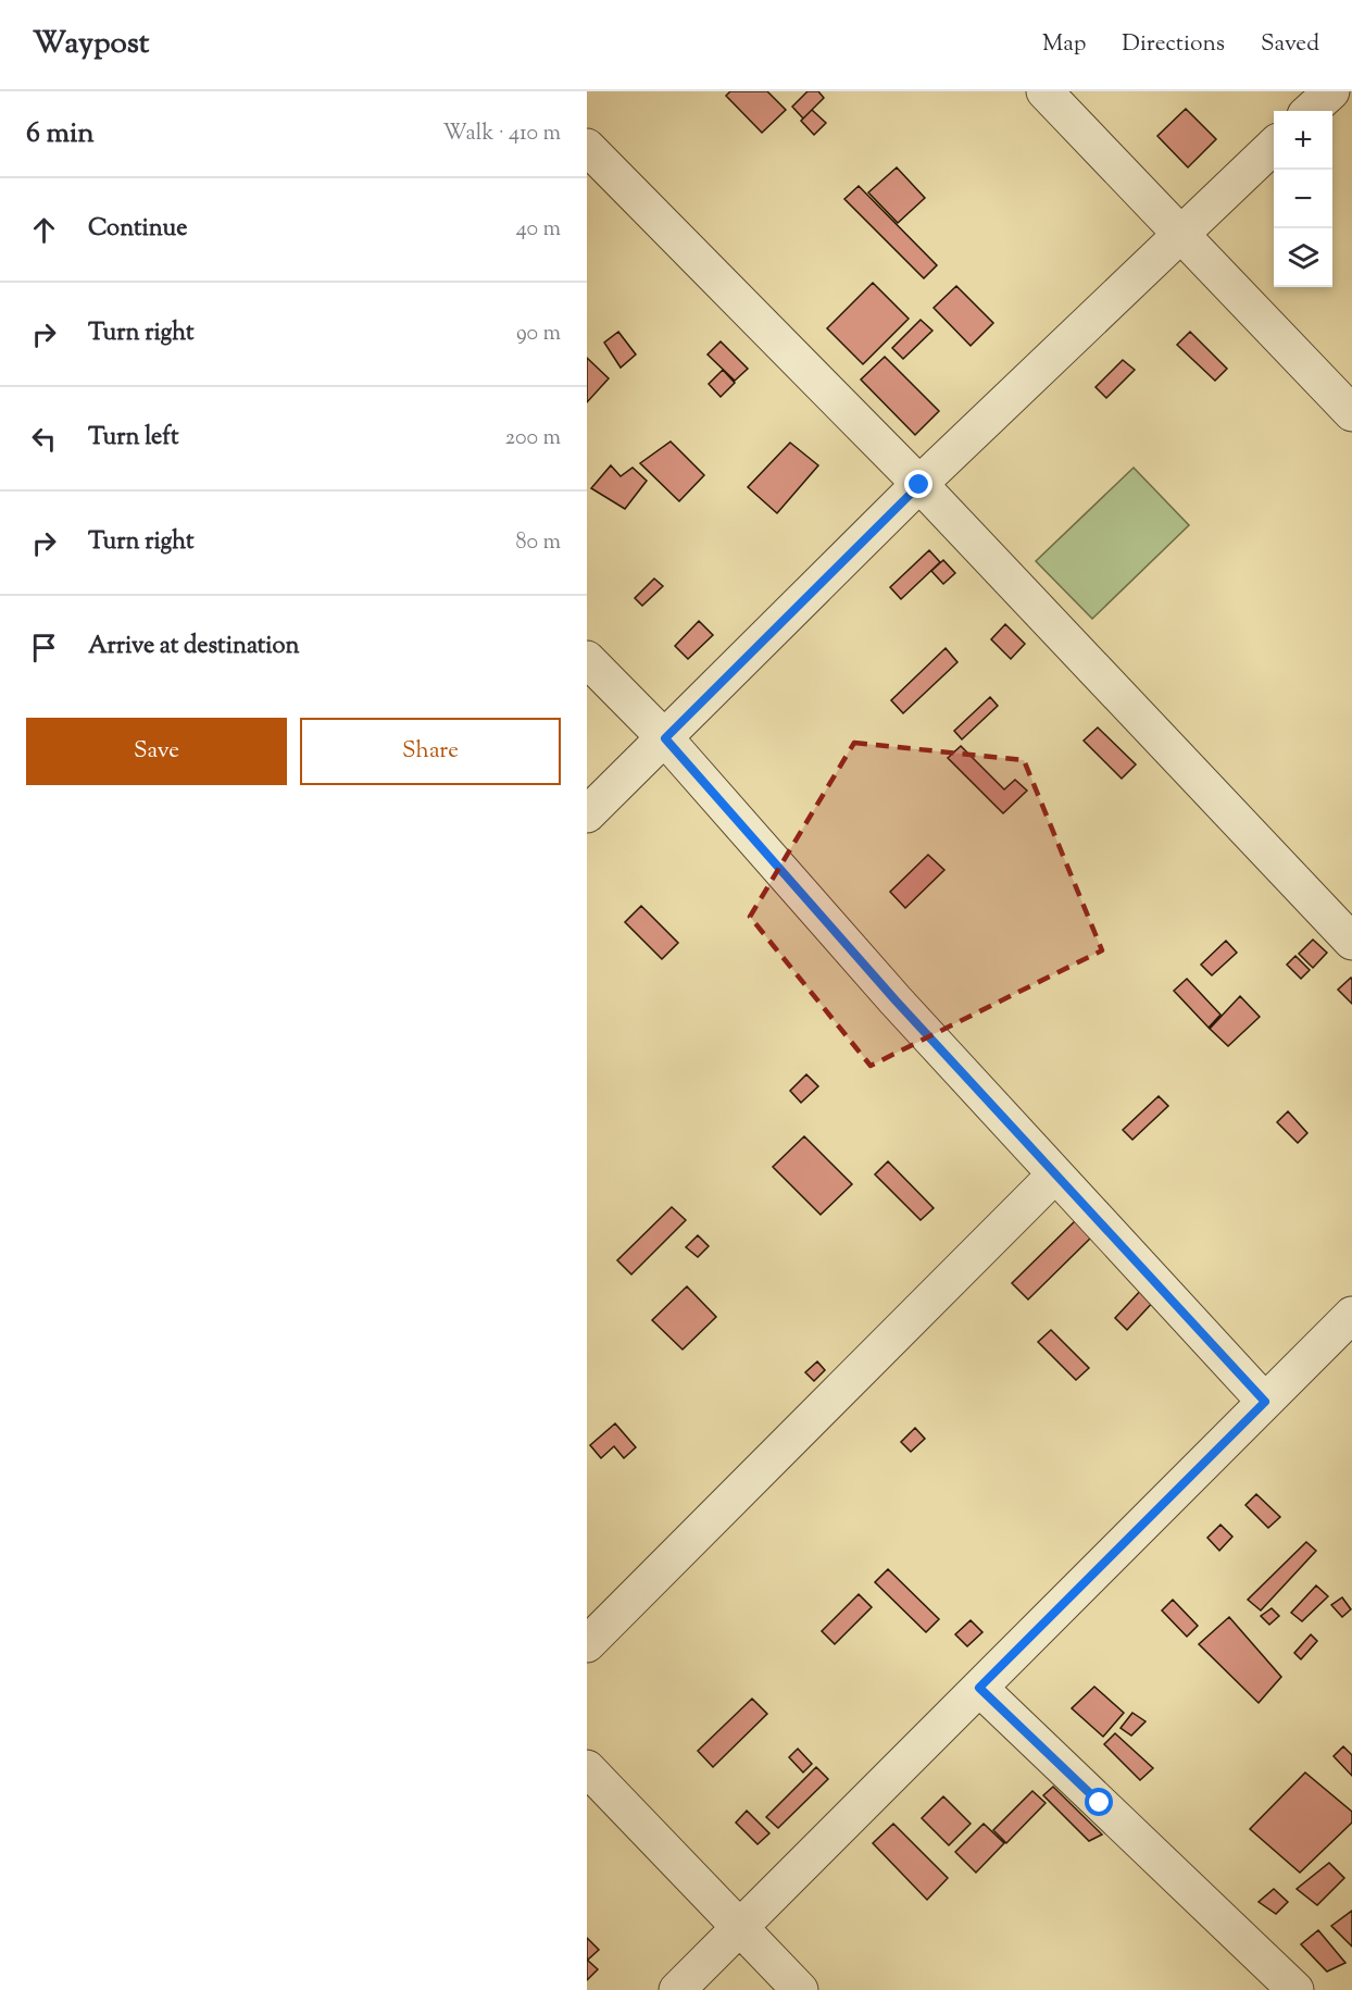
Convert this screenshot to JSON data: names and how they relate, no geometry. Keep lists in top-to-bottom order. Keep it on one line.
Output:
{"page":{"header":"Waypost","nav":["Map","Directions","Saved"],"heading":["6 min","Walk · 410 m"],"map_buttons":["+","−"],"list":[["Continue","40 m"],["Turn right","90 m"],["Turn left","200 m"],["Turn right","80 m"],"Arrive at destination"],"buttons":["Save","Share"]}}
